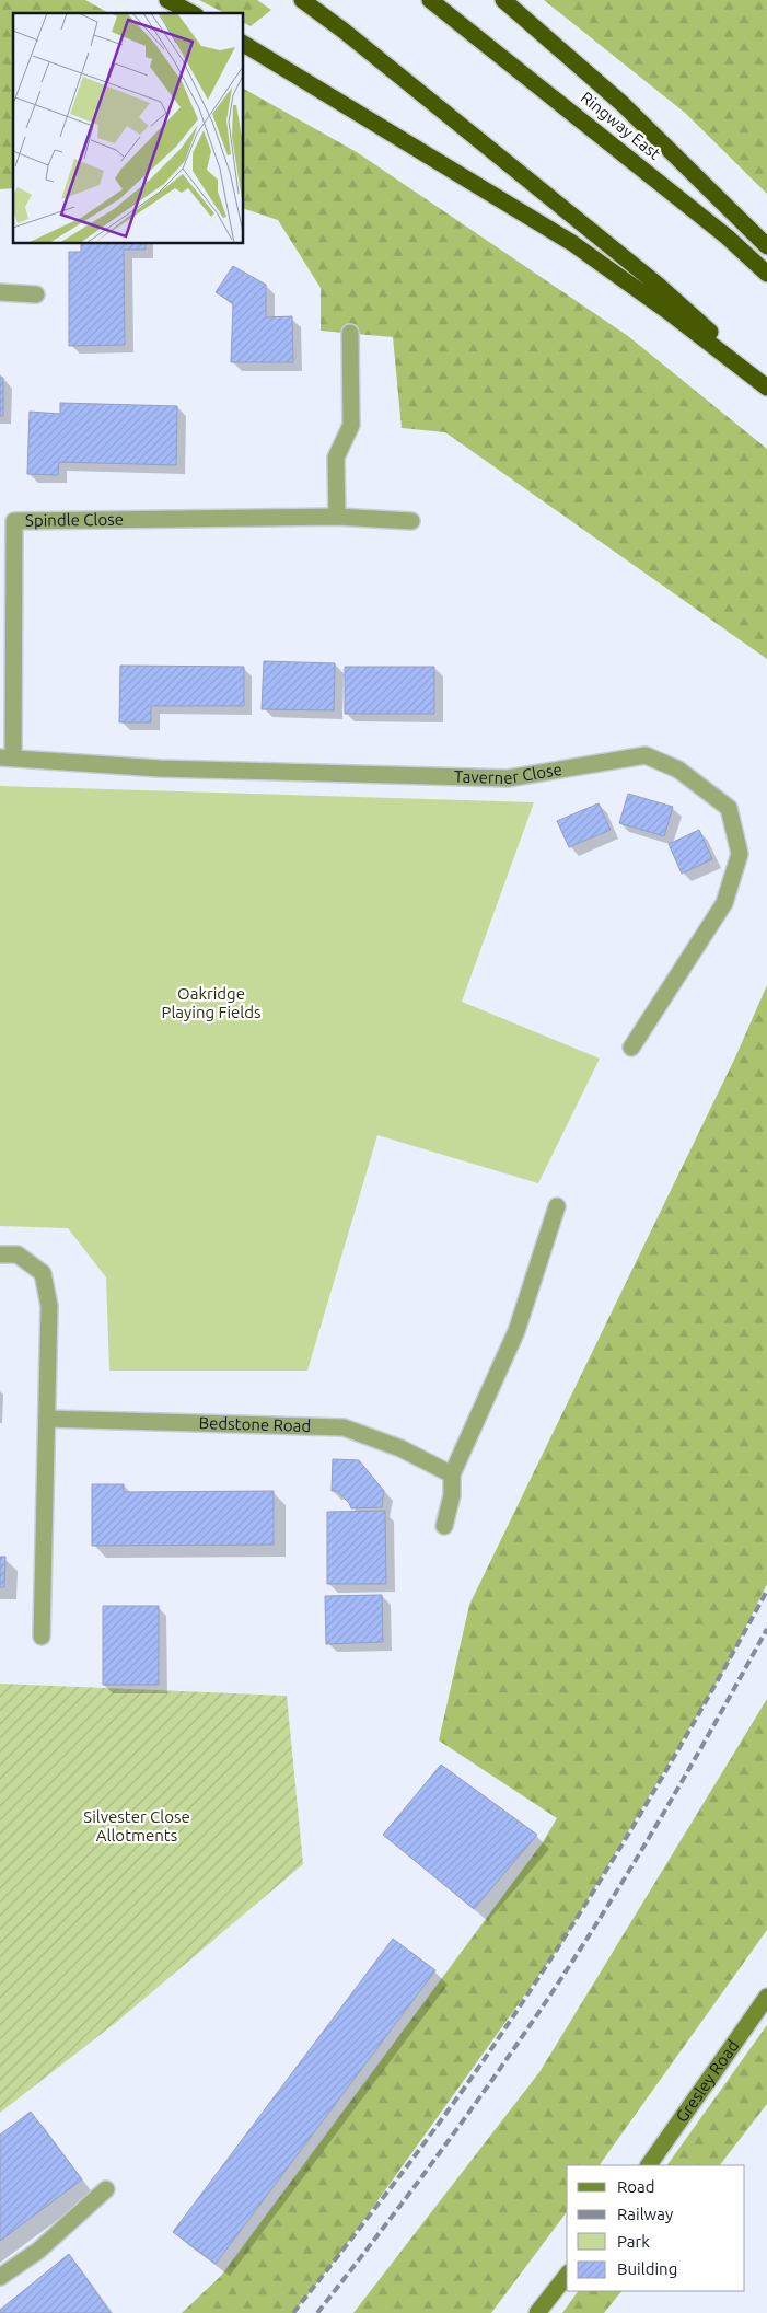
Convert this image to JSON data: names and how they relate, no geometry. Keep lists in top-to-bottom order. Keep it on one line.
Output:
{"streets":{"highway":["Ringway East"],"street":["Spindle Close","Taverner Close","Bedstone Road","Gresley Road"]},"crossings":[["Spindle Close","Taverner Close"]],"parks":["Oakridge Playing Fields","Silvester Close Allotments"],"legend":["Road","Railway","Park","Building"]}
